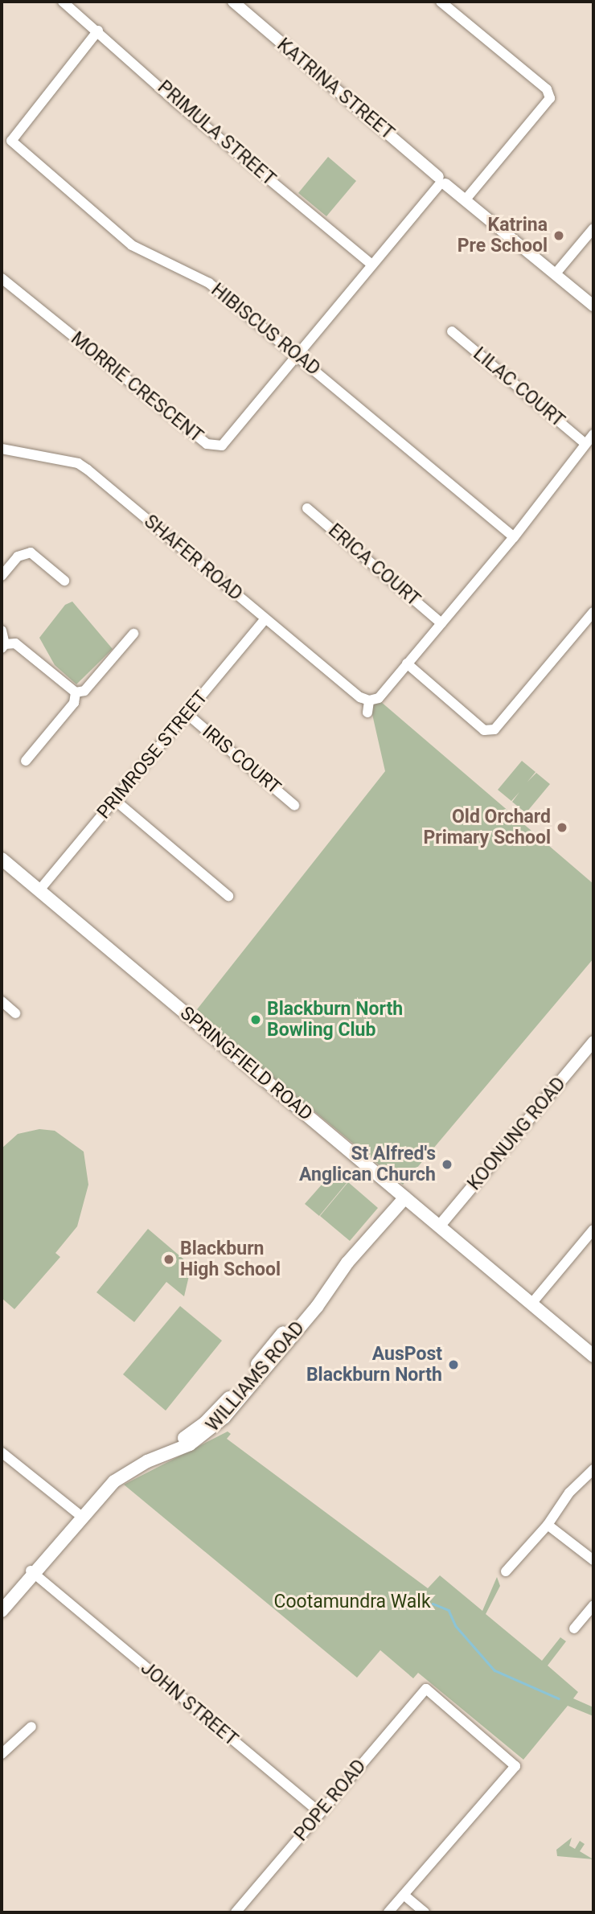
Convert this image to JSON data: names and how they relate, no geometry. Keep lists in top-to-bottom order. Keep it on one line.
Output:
{"streets":{"main road":["SPRINGFIELD ROAD","WILLIAMS ROAD"],"street":["KATRINA STREET","PRIMULA STREET","HIBISCUS ROAD","MORRIE CRESCENT","LILAC COURT","SHAFER ROAD","ERICA COURT","PRIMROSE STREET","IRIS COURT","KOONUNG ROAD","JOHN STREET","POPE ROAD"]},"crossings":[["KATRINA STREET","MORRIE CRESCENT"],["PRIMULA STREET","HIBISCUS ROAD"],["PRIMULA STREET","MORRIE CRESCENT"],["HIBISCUS ROAD","MORRIE CRESCENT"],["SHAFER ROAD","PRIMROSE STREET"],["PRIMROSE STREET","IRIS COURT"],["PRIMROSE STREET","SPRINGFIELD ROAD"],["SPRINGFIELD ROAD","KOONUNG ROAD"],["SPRINGFIELD ROAD","WILLIAMS ROAD"],["WILLIAMS ROAD","JOHN STREET"],["JOHN STREET","POPE ROAD"]],"parks":["Cootamundra Walk"],"places":["Katrina Pre School","Old Orchard Primary School","Blackburn North Bowling Club","St Alfred's Anglican Church","Blackburn High School","AusPost Blackburn North"]}
